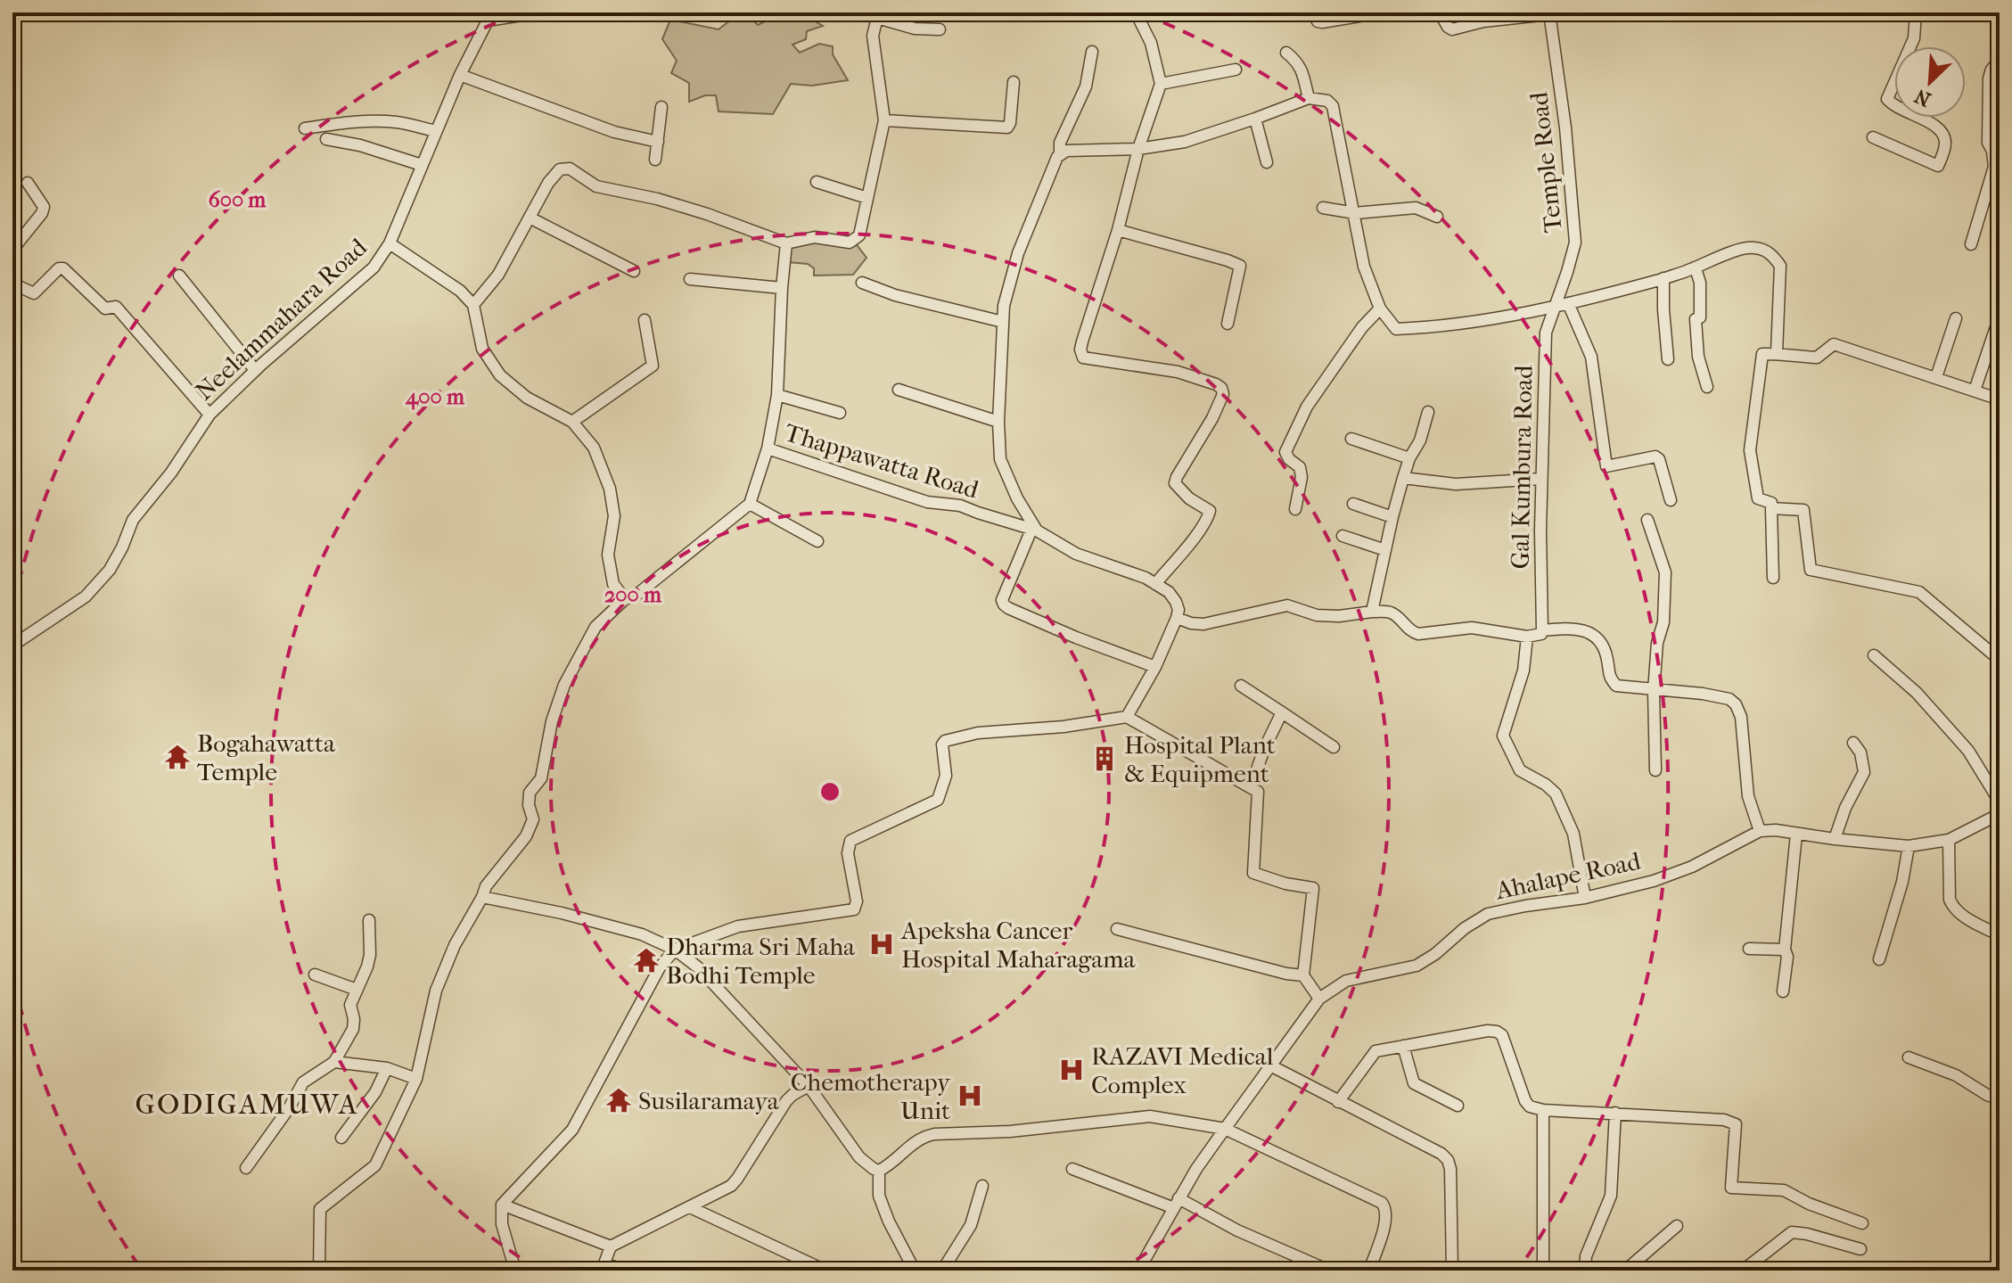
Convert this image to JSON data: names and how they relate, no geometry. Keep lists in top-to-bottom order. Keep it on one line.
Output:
{"streets":{"street":["Temple Road","Neelammahara Road","Thappawatta Road","Gal Kumbura Road","Ahalape Road"]},"crossings":[["Temple Road","Gal Kumbura Road"]],"districts":["GODIGAMUWA"],"places":{"temple":["Bogahawatta Temple","Dharma Sri Maha Bodhi Temple","Susilaramaya"],"building":["Hospital Plant & Equipment"],"hospital":["Apeksha Cancer Hospital Maharagama","RAZAVI Medical Complex","Chemotherapy Unit"]},"north":"bottom left","rings":["600 m","400 m","200 m"]}
